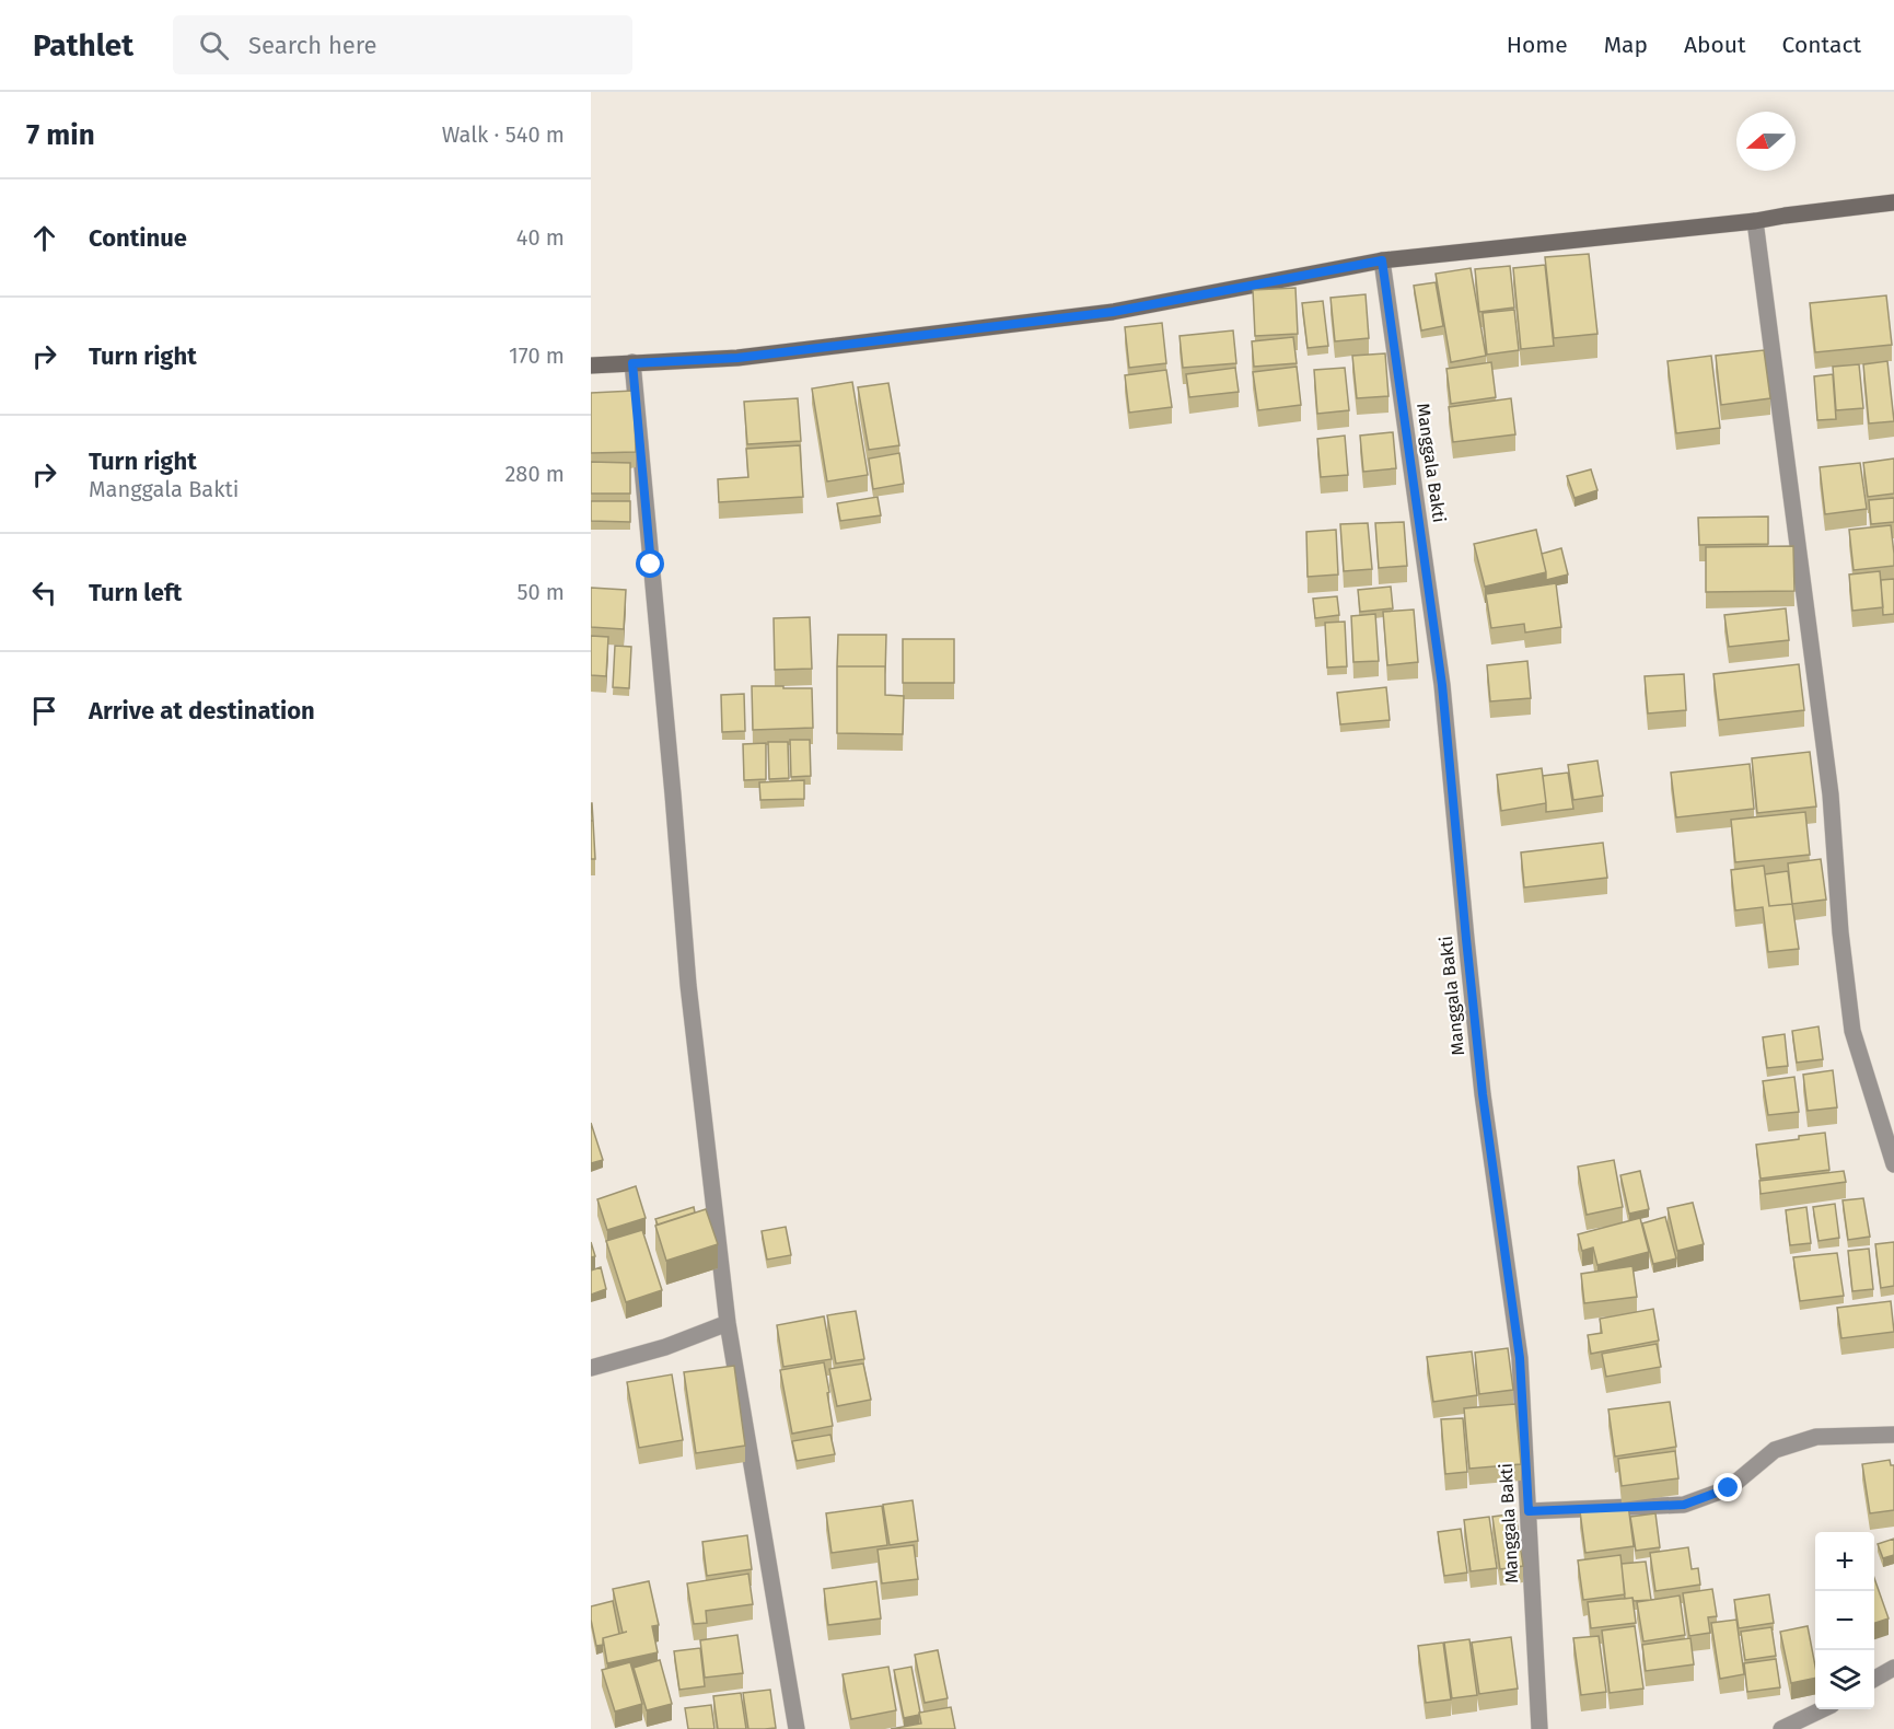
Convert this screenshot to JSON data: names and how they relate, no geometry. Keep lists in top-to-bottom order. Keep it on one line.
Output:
{"streets":{"street":["Manggala Bakti"]},"north":"left","page":{"header":"Pathlet","search":"Search here","nav":["Home","Map","About","Contact"],"heading":["7 min","Walk · 540 m"],"list":[["Continue","40 m"],["Turn right","170 m"],["Turn right","Manggala Bakti","280 m"],["Turn left","50 m"],"Arrive at destination"],"map_buttons":["+","−"]}}
